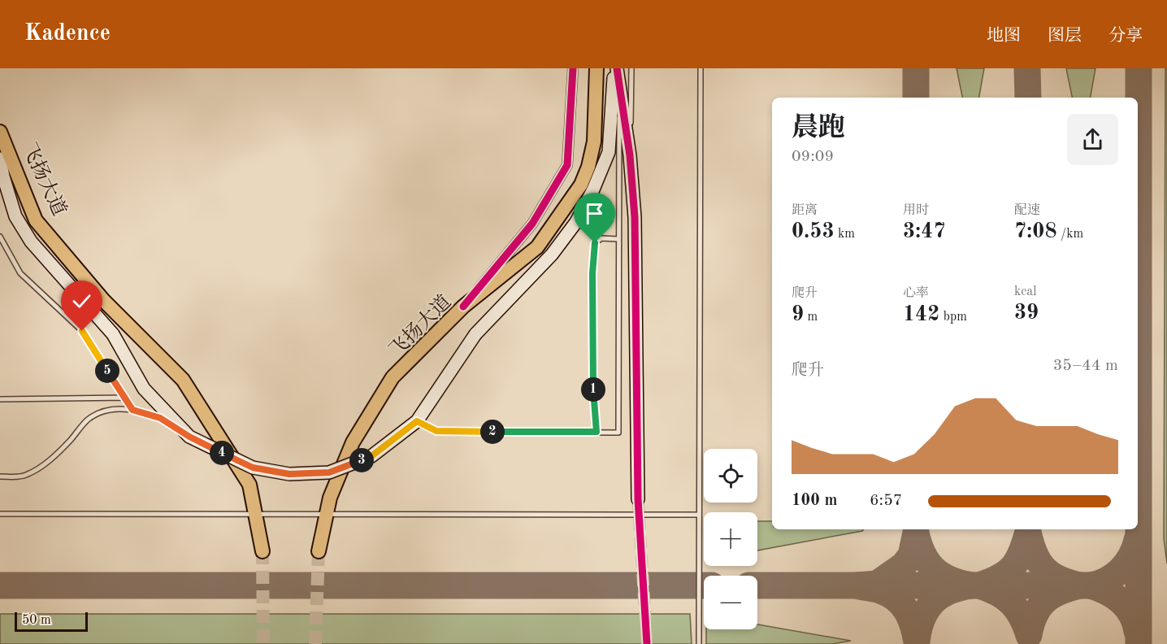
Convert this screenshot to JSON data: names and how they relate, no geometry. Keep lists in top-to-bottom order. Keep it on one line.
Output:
{"streets":{"main road":["飞扬大道"]},"scale_bar":"50 m","page":{"header":"Kadence","nav":["地图","图层","分享"],"heading":["晨跑","09:09"],"stats":[["距离","0.53 km"],["用时","3:47"],["配速","7:08 /km"],["爬升","9 m"],["心率","142 bpm"],["kcal","39"]],"chart":["爬升","35–44 m"],"pins":["5","1","2","4","3"],"map_buttons":["+","−"],"list":[{"name":"100 m","note":"6:57"}],"scale":"50 m"}}
